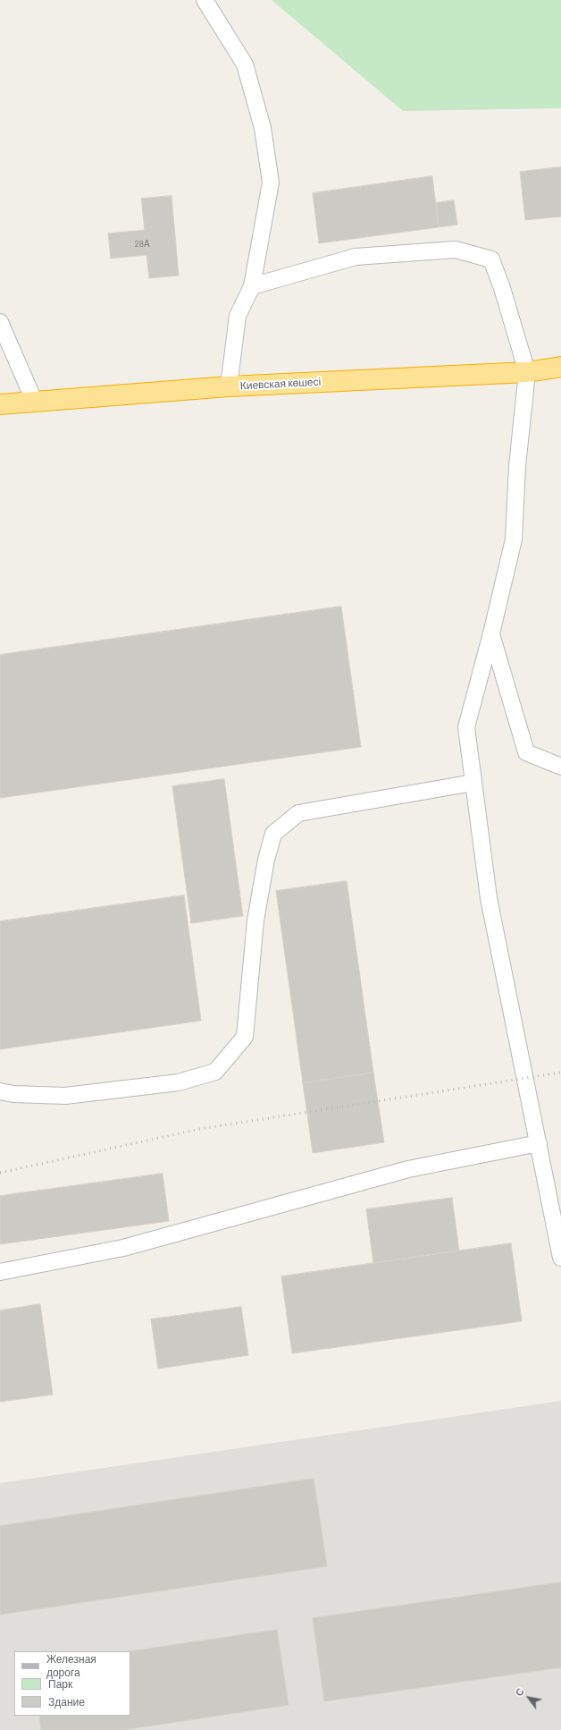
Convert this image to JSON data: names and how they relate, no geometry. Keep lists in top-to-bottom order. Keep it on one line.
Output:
{"streets":{"highway":["Киевская көшесі"]},"house_numbers":["28А"],"legend":["Железная дорога","Парк","Здание"],"north":"top left"}
